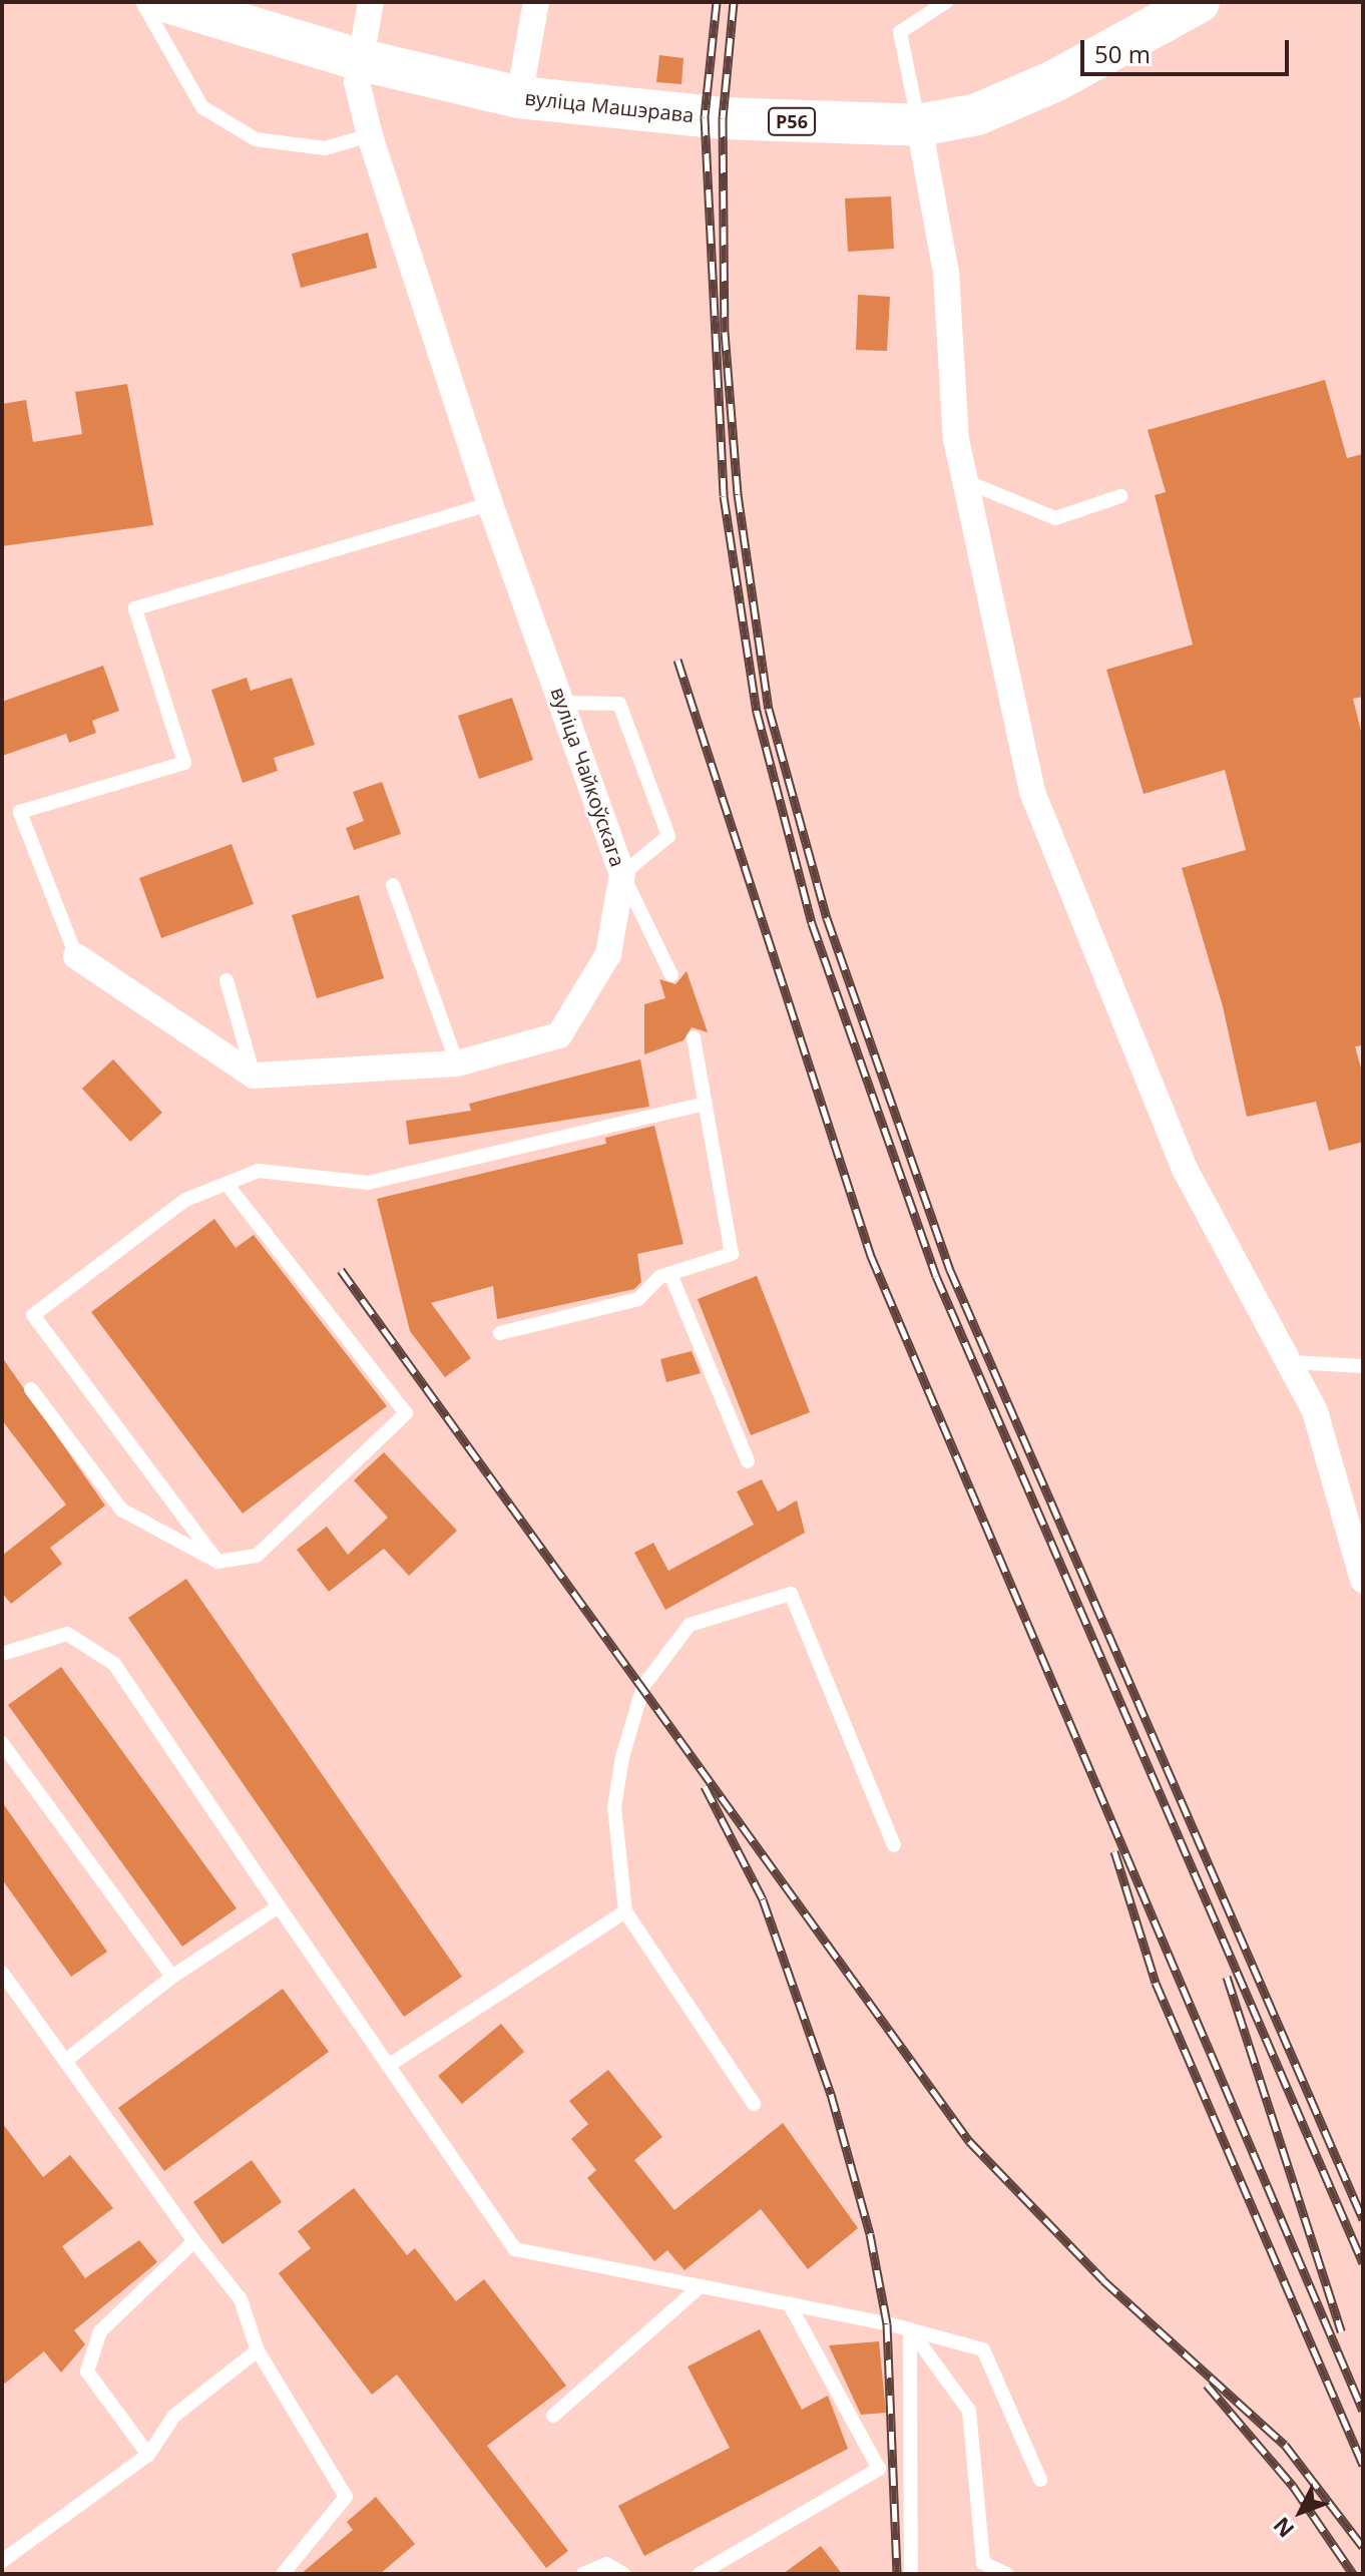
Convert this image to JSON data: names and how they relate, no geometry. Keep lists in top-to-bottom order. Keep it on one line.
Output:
{"streets":{"main road":["вуліца Машэрава","Р56"],"street":["вуліца Чайкоўскага"]},"crossings":[["вуліца Машэрава","вуліца Чайкоўскага"]],"scale_bar":"50 m","north":"bottom left"}
